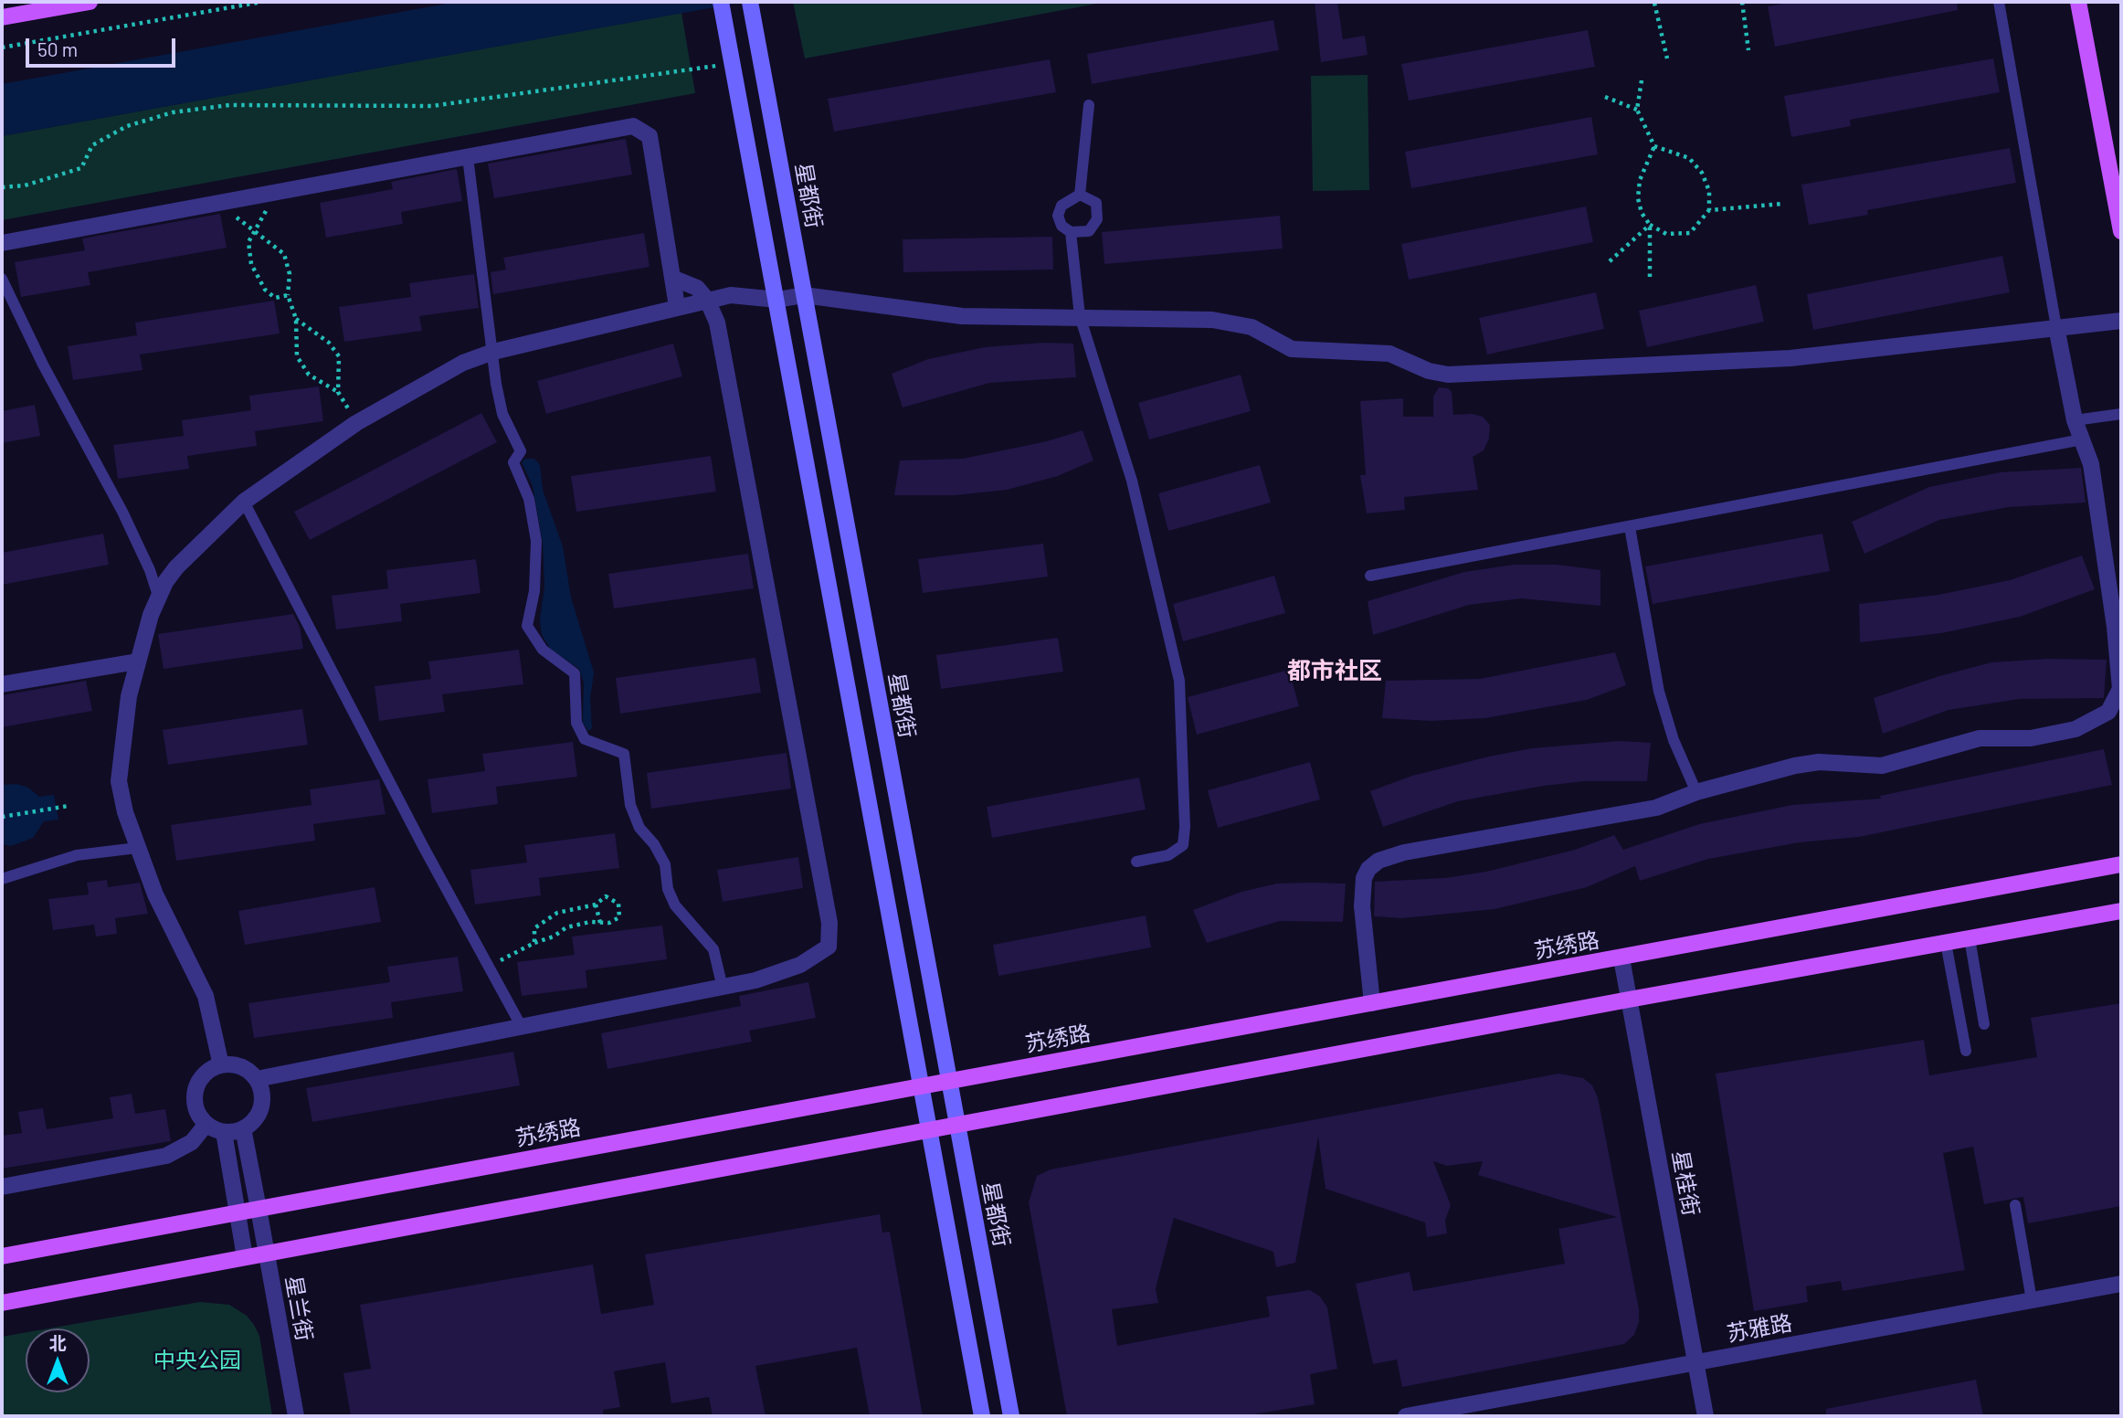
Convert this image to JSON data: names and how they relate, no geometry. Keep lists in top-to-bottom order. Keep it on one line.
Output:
{"streets":{"main road":["星都街","苏绣路"],"street":["星桂街","星兰街","苏雅路"]},"crossings":[["星都街","苏绣路"],["苏绣路","星桂街"],["苏绣路","星兰街"],["星桂街","苏雅路"]],"districts":["都市社区"],"parks":["中央公园"],"scale_bar":"50 m","north":"top"}
